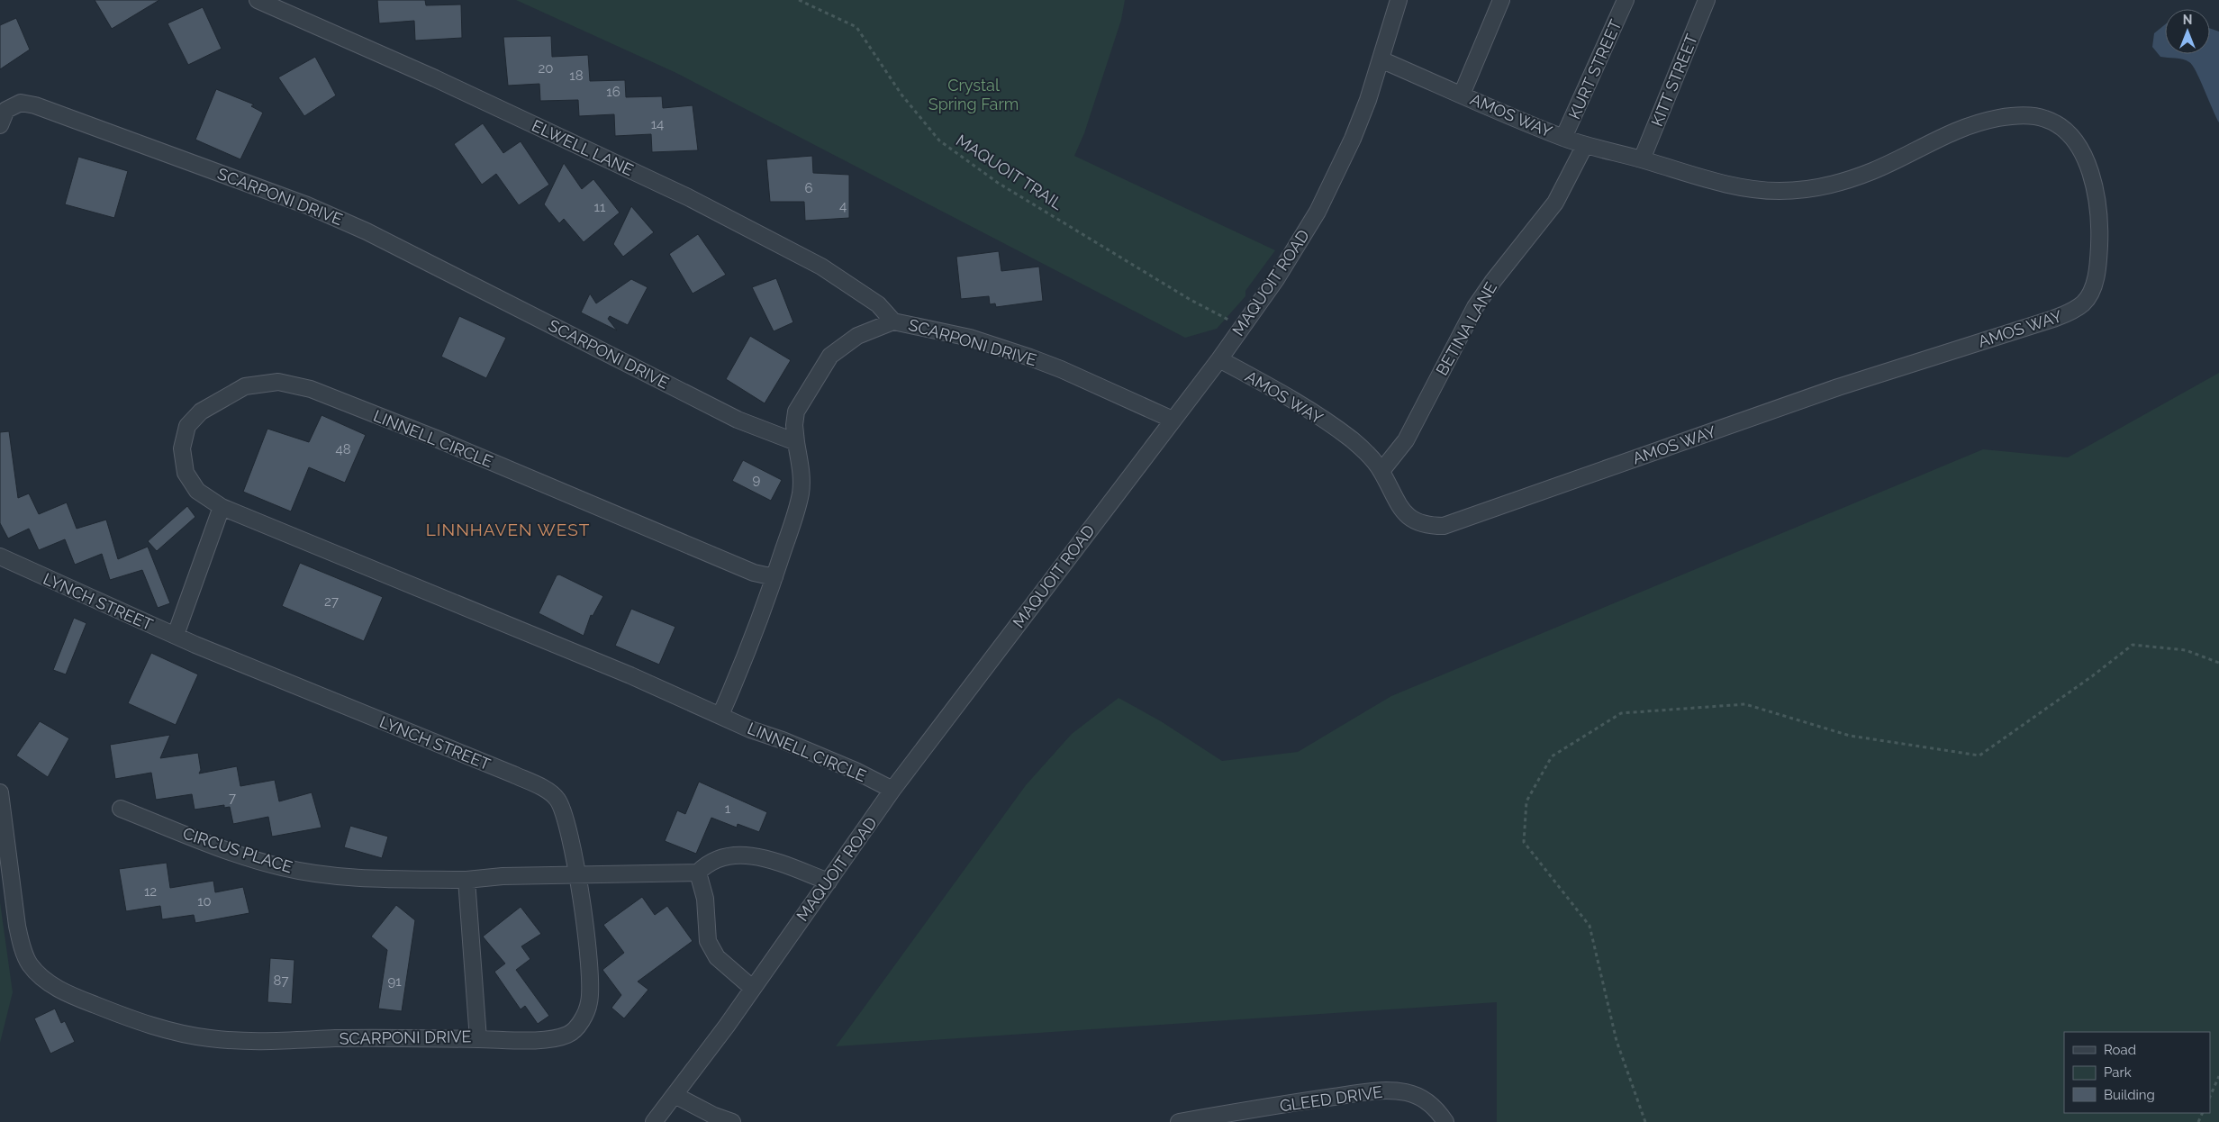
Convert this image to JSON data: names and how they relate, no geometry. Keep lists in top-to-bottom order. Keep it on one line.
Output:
{"streets":{"street":["KURT STREET","KITT STREET","AMOS WAY","ELWELL LANE","SCARPONI DRIVE","MAQUOIT ROAD","BETINA LANE","LINNELL CIRCLE","LYNCH STREET","CIRCUS PLACE","GLEED DRIVE"],"path":["MAQUOIT TRAIL"]},"crossings":[["KURT STREET","AMOS WAY"],["KITT STREET","AMOS WAY"],["AMOS WAY","MAQUOIT ROAD"],["AMOS WAY","BETINA LANE"],["ELWELL LANE","SCARPONI DRIVE"],["MAQUOIT TRAIL","MAQUOIT ROAD"],["SCARPONI DRIVE","MAQUOIT ROAD"],["SCARPONI DRIVE","LYNCH STREET"],["SCARPONI DRIVE","CIRCUS PLACE"],["MAQUOIT ROAD","LINNELL CIRCLE"]],"districts":["LINNHAVEN WEST"],"parks":["Crystal Spring Farm"],"house_numbers":["20","18","16","14","6","4","11","48","9","27","7","1","12","10","87","91"],"legend":["Road","Park","Building"],"north":"top"}
